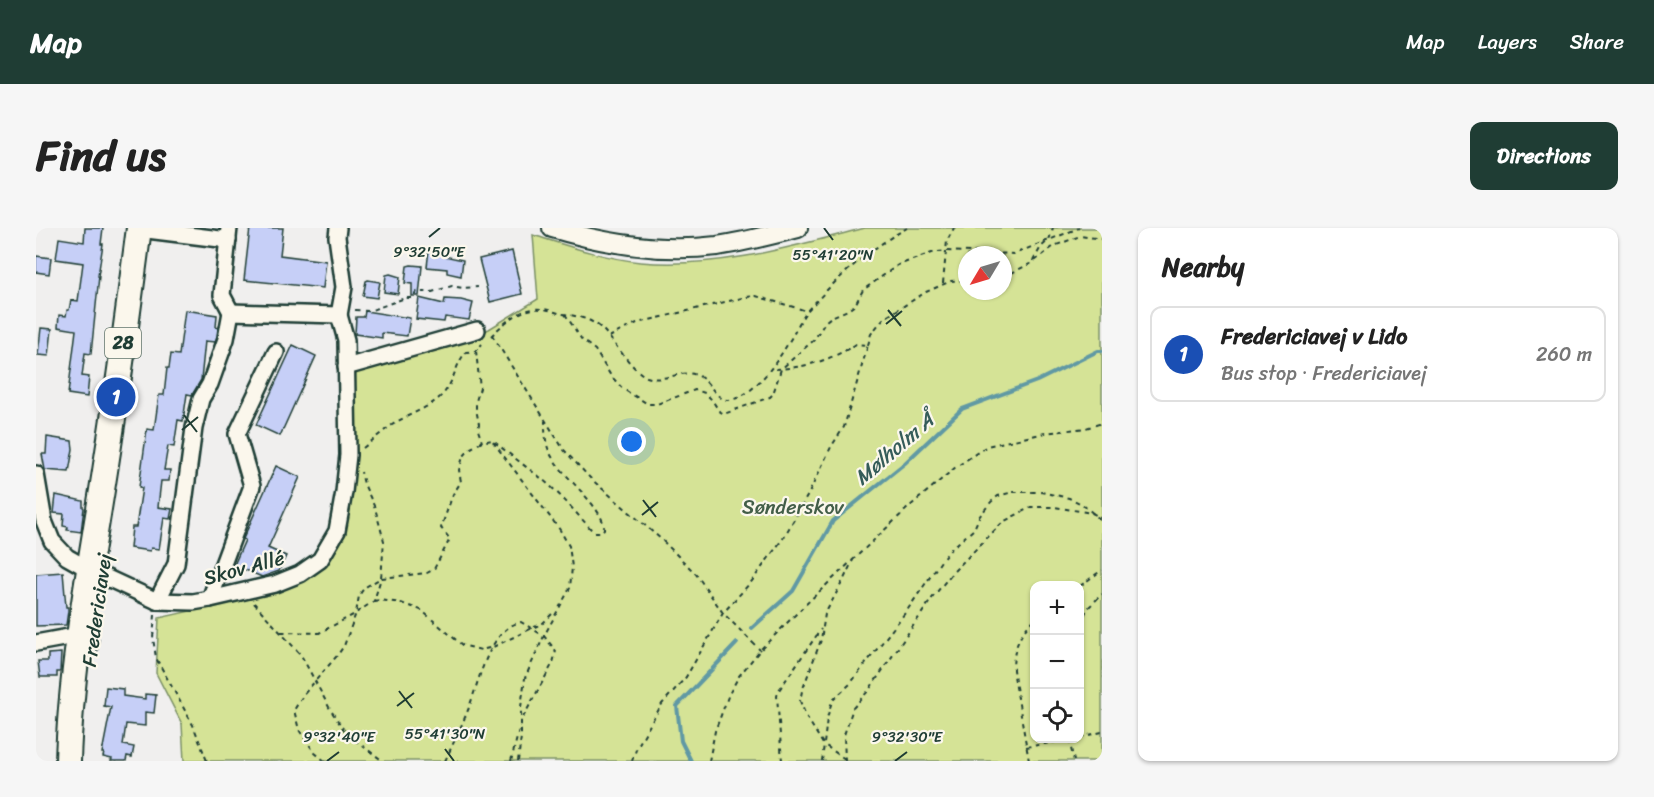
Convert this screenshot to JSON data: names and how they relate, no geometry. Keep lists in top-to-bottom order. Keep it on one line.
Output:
{"streets":{"main road":["28","Fredericiavej"],"street":["Skov Allé"]},"crossings":[["Skov Allé","Fredericiavej"]],"water":["Mølholm Å"],"parks":["Sønderskov"],"north":"bottom left","page":{"header":"Map","nav":["Map","Layers","Share"],"title":"Find us","buttons":"Directions","heading":"Nearby","list":[{"mark":"1","name":"Fredericiavej v Lido","note":"Bus stop · Fredericiavej","value":"260 m"}],"pins":"1","map_buttons":["+","−"]},"coordinates":["9°32'50\"E","55°41'20\"N","55°41'30\"N","9°32'40\"E","9°32'30\"E"]}
